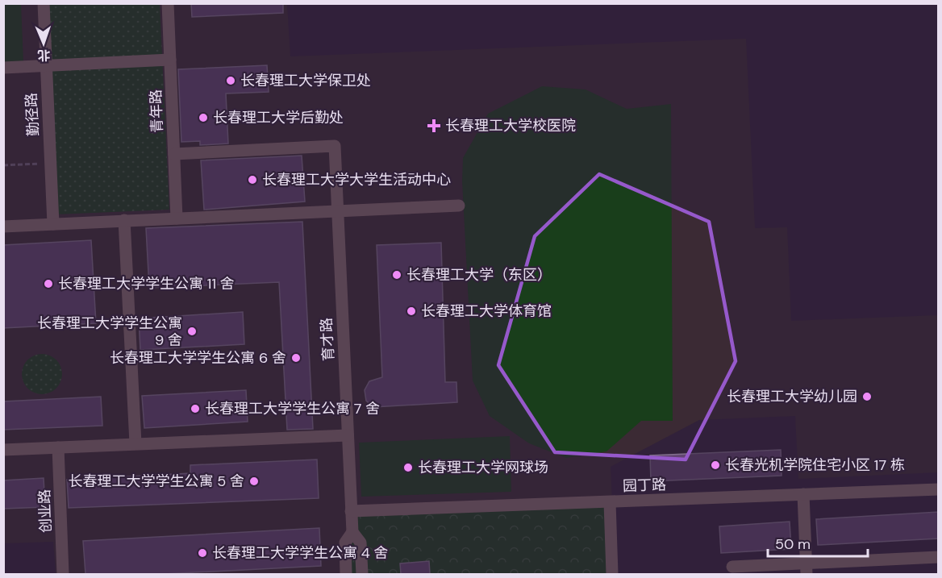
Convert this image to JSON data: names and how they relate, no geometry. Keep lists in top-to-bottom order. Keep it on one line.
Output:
{"streets":{"street":["青年路","勤径路","育才路","园丁路","创业路"]},"crossings":[["青年路","育才路"],["育才路","园丁路"]],"places":{"other":["长春理工大学保卫处","长春理工大学后勤处","长春理工大学大学生活动中心","长春理工大学（东区）","长春理工大学学生公寓 11 舍","长春理工大学体育馆","长春理工大学学生公寓 9 舍","长春理工大学学生公寓 6 舍","长春理工大学幼儿园","长春理工大学学生公寓 7 舍","长春光机学院住宅小区 17 栋","长春理工大学网球场","长春理工大学学生公寓 5 舍","长春理工大学学生公寓 4 舍"],"health":["长春理工大学校医院"]},"scale_bar":"50 m","north":"bottom"}
